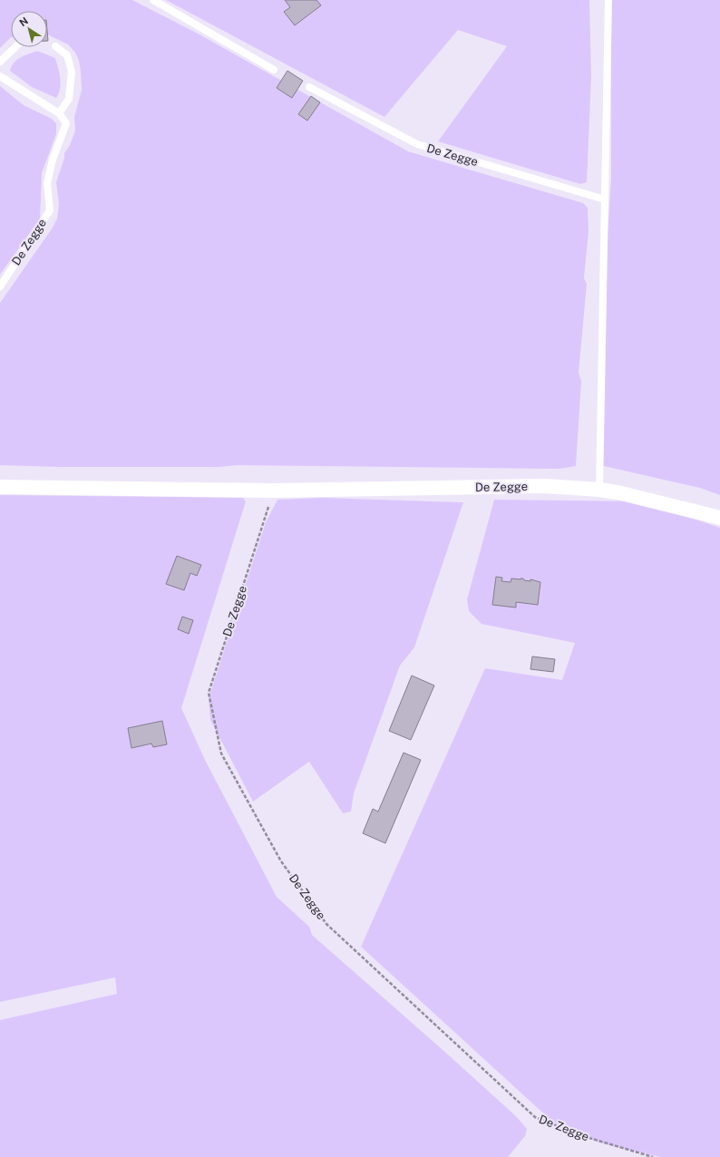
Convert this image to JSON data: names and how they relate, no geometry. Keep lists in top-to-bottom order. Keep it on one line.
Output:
{"streets":{"street":["De Zegge"]},"north":"top left"}
